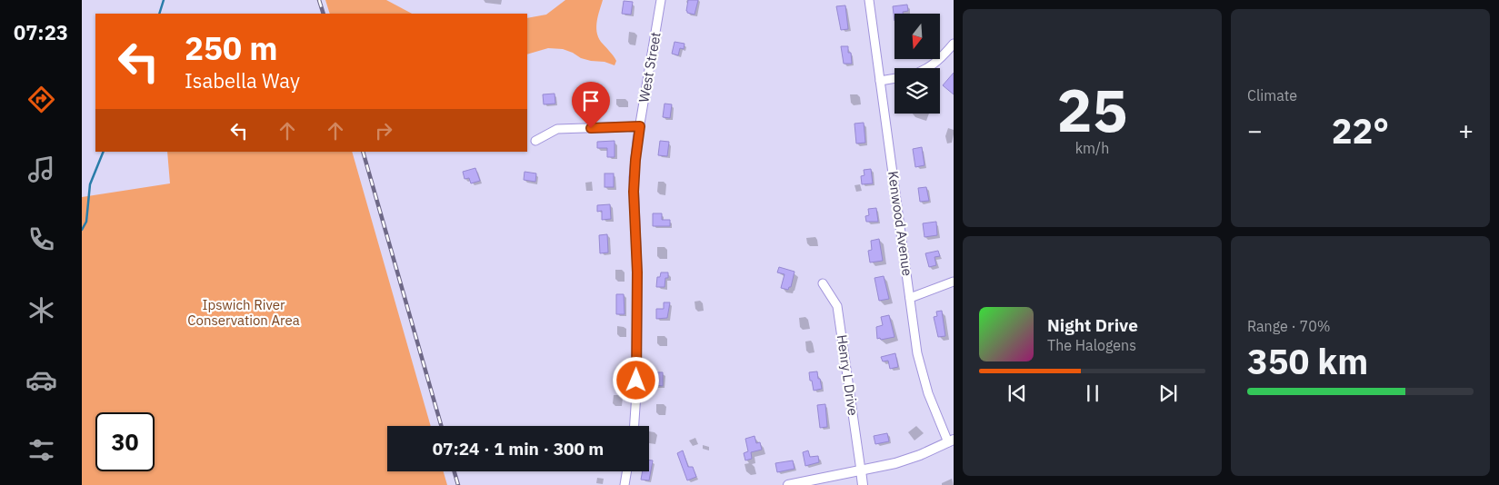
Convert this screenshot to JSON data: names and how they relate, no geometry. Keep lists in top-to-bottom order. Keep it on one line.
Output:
{"streets":{"street":["West Street","Kenwood Avenue","Henry L Drive"]},"parks":["Ipswich River Conservation Area"],"north":"bottom","page":{"tabs":"07:23","tile":[["25","km/h"],"Climate",["Range · 70%","350 km"]],"turn":["250 m","Isabella Way"],"heat":["−","22°","+"],"song":["Night Drive","The Halogens"],"limit":"30","trip":"07:24 · 1 min · 300 m"}}
